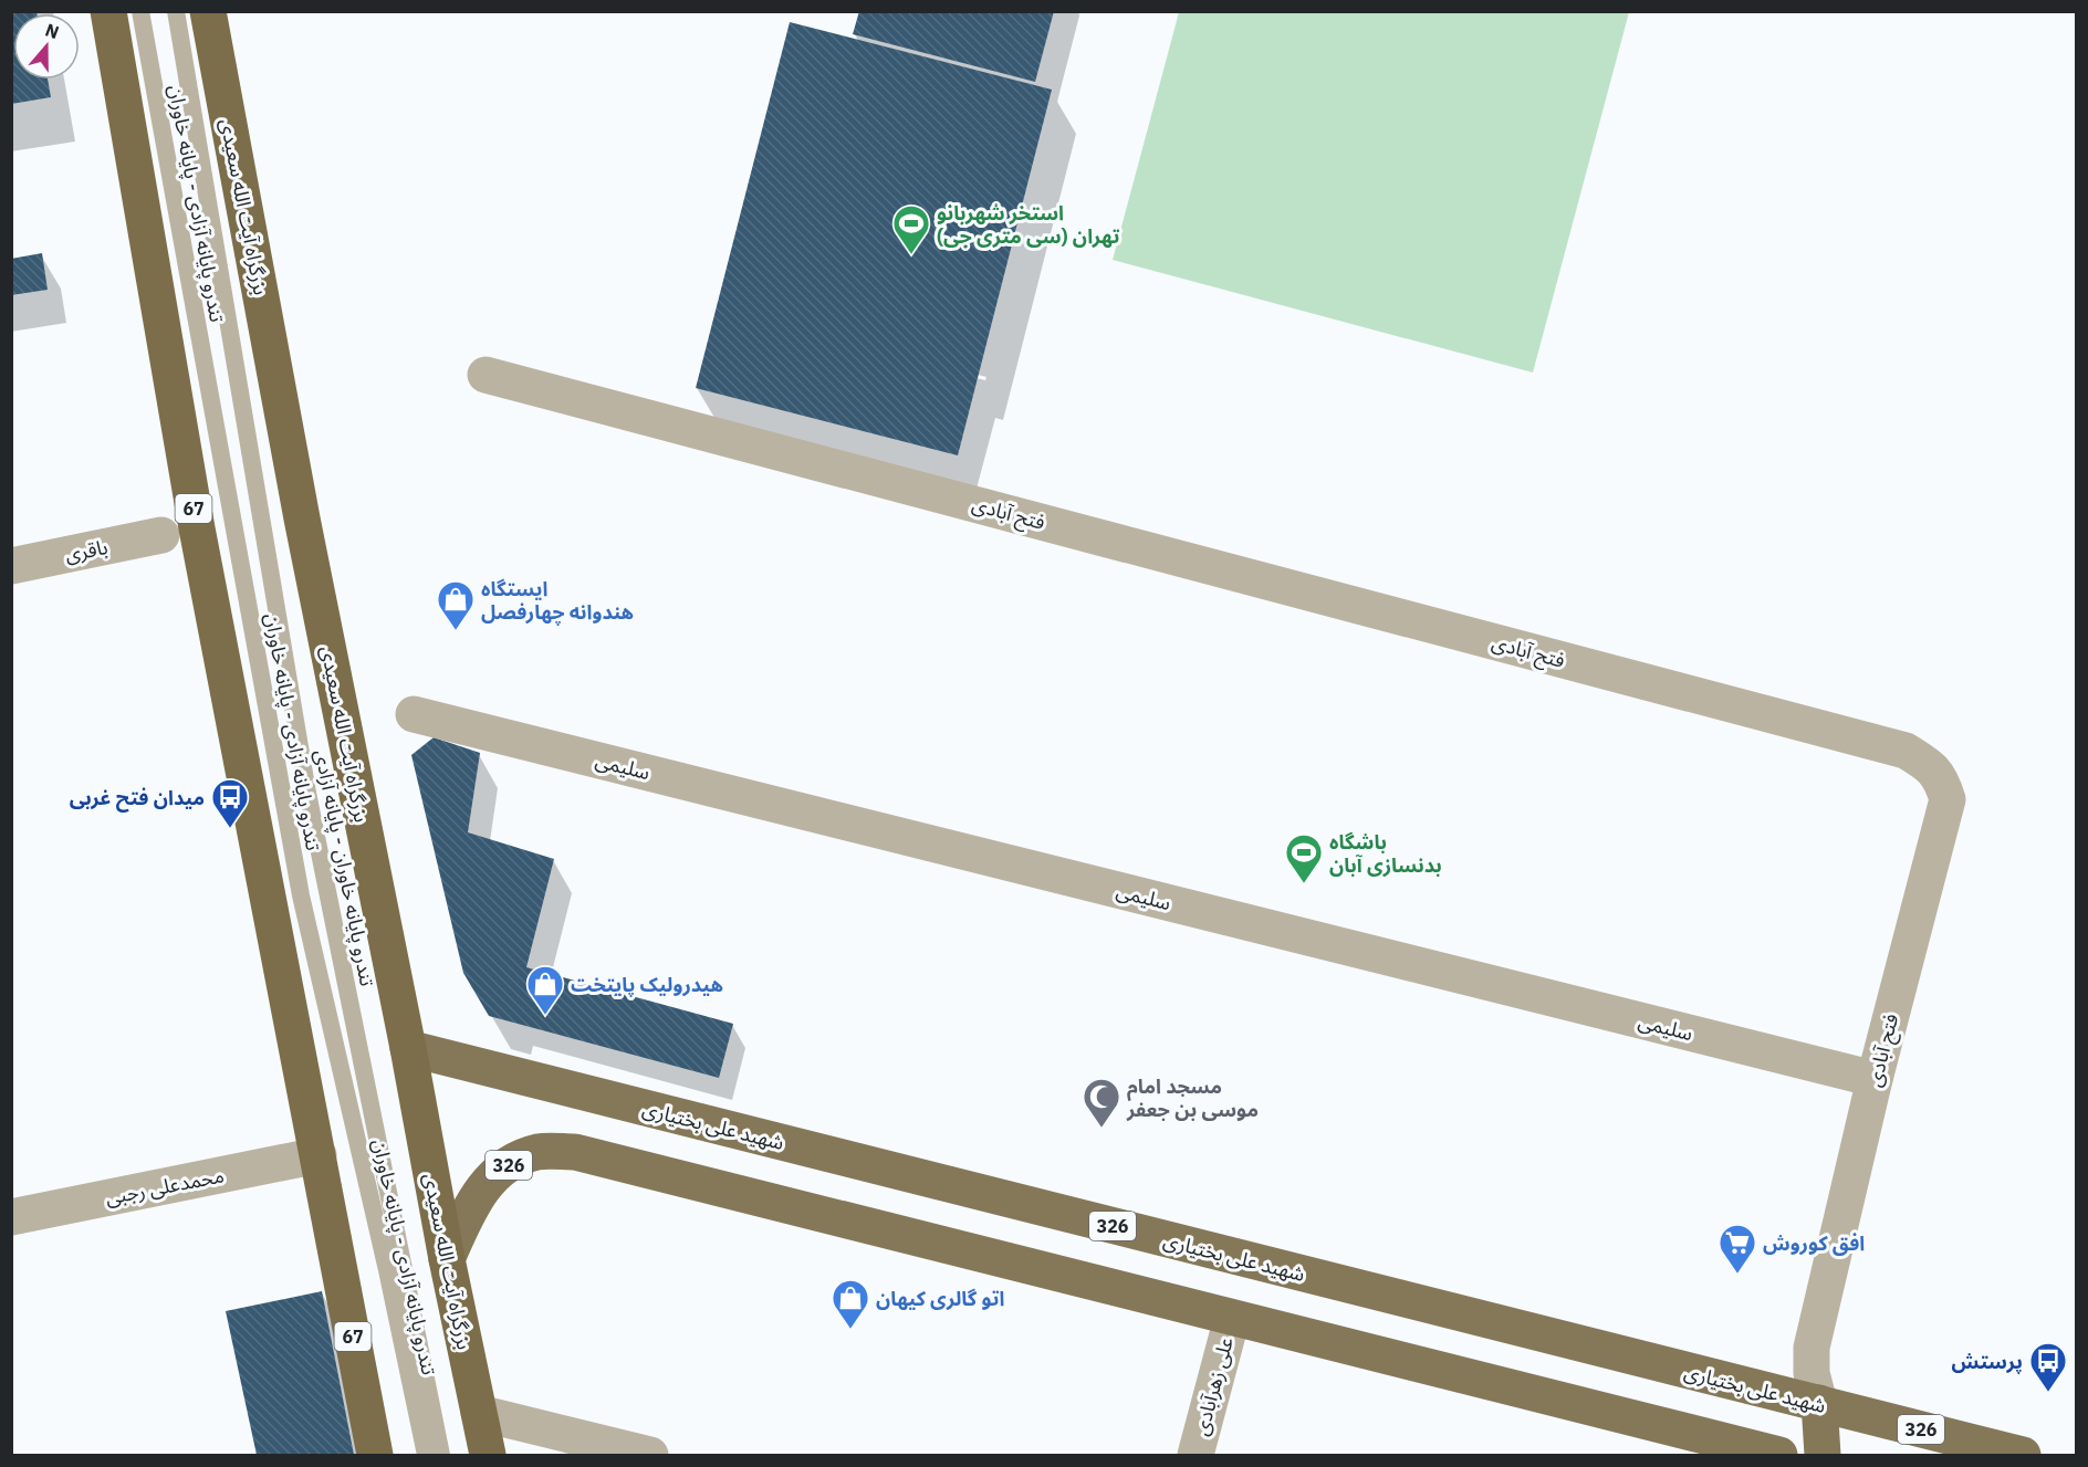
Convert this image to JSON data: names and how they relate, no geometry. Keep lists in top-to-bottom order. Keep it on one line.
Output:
{"streets":{"highway":["بزرگراه آیت الله سعیدی","67"],"main road":["شهید علی بختیاری","326"],"street":["فتح آبادی","باقری","سلیمی","محمدعلی رجبی","علی زهرآبادی"],"lane":["تندرو پایانه آزادی - پایانه خاوران","تندرو پایانه خاوران - پایانه آزادی"]},"crossings":[["بزرگراه آیت الله سعیدی","شهید علی بختیاری"],["بزرگراه آیت الله سعیدی","326"],["67","محمدعلی رجبی"],["فتح آبادی","سلیمی"],["فتح آبادی","شهید علی بختیاری"],["326","علی زهرآبادی"]],"places":{"sports":["استخر شهربانو تهران (سی متری جی)","باشگاه بدنسازی آبان"],"shop":["ایستگاه هندوانه چهارفصل","هیدرولیک پایتخت","اتو گالری کیهان"],"bus stop":["میدان فتح غربی","پرستش"],"mosque":["مسجد امام موسی بن جعفر"],"supermarket":["افق کوروش"]},"north":"top"}
